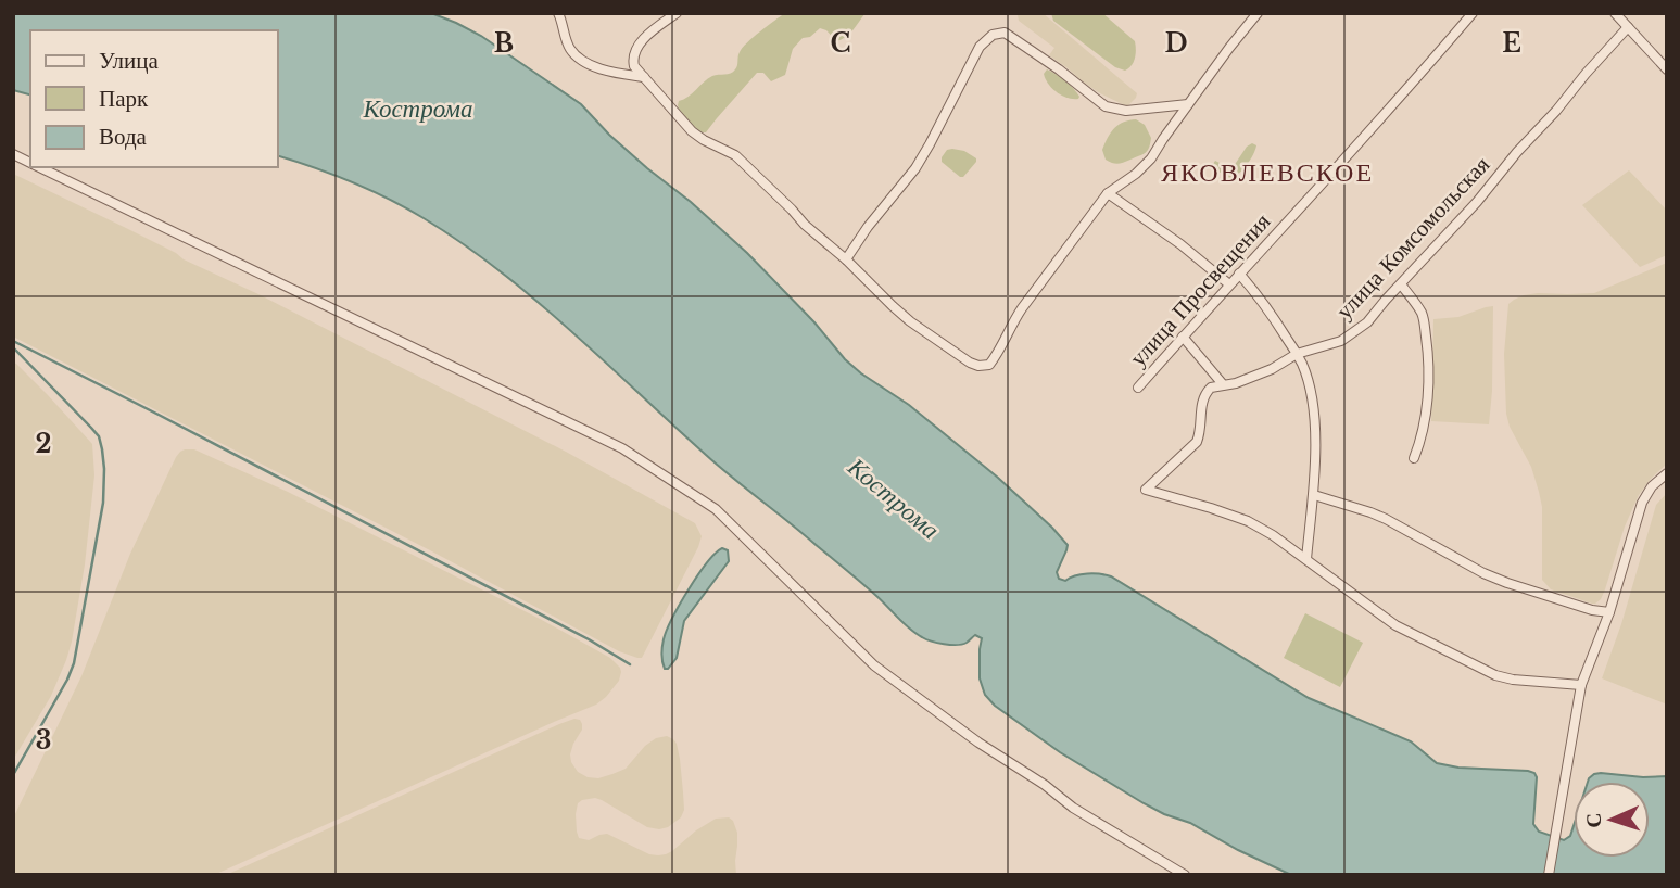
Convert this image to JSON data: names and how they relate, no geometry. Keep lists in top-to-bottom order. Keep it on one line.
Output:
{"streets":{"street":["улица Комсомольская","улица Просвещения"]},"districts":["ЯКОВЛЕВСКОЕ"],"water":["Кострома"],"legend":["Улица","Парк","Вода"],"north":"left","grid":{"columns":["B","C","D","E"],"rows":["2","3"]}}
